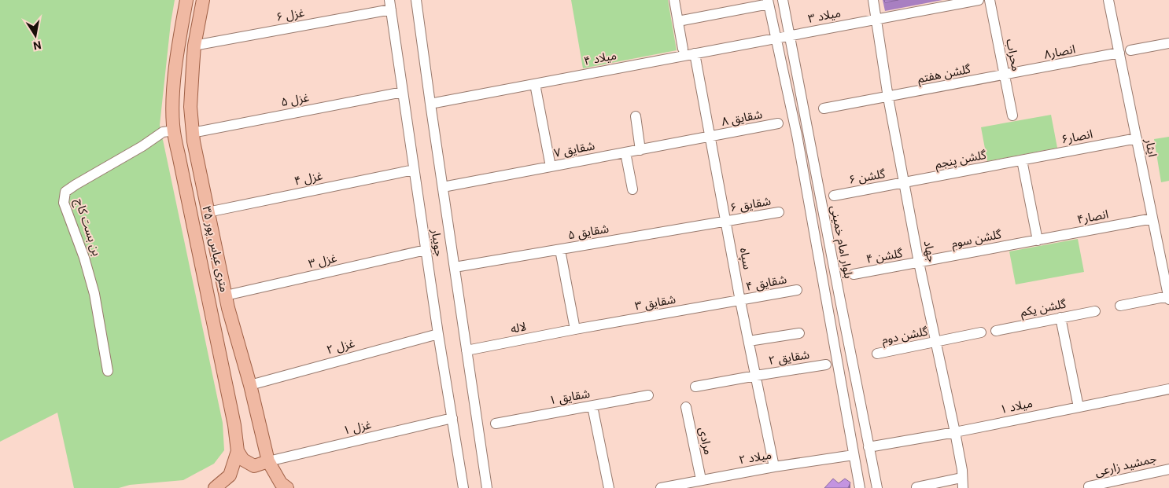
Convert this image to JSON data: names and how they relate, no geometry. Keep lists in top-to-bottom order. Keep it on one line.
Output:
{"streets":{"main road":["۳۵ متری عباس پور"],"street":["غزل ۶","میلاد ۳","انصار۸","محراب","میلاد ۴","گلشن هفتم","غزل ۵","شقایق ۸","انصار۶","ایثار","شقایق ۷","گلشن پنجم","گلشن ۶","غزل ۴","شقایق ۶","انصار۴","بن بست کاج","شقایق ۵","گلشن سوم","بلوار امام خمینی","جویبار","جهاد","گلشن ۴","سپاه","غزل ۳","شقایق ۴","شقایق ۳","گلشن یکم","لاله","گلشن دوم","غزل ۲","شقایق ۲","شقایق ۱","میلاد ۱","غزل ۱","مرادی","میلاد ۲","جمشید زارعی"]},"crossings":[["غزل ۶","جویبار"],["غزل ۶","۳۵ متری عباس پور"],["میلاد ۳","میلاد ۴"],["میلاد ۳","بلوار امام خمینی"],["میلاد ۳","جهاد"],["انصار۸","محراب"],["انصار۸","گلشن هفتم"],["انصار۸","ایثار"],["محراب","گلشن هفتم"],["میلاد ۴","بلوار امام خمینی"],["میلاد ۴","جویبار"],["میلاد ۴","سپاه"],["گلشن هفتم","جهاد"],["غزل ۵","جویبار"],["غزل ۵","۳۵ متری عباس پور"],["شقایق ۸","شقایق ۷"],["شقایق ۸","سپاه"],["انصار۶","ایثار"],["انصار۶","گلشن پنجم"],["ایثار","انصار۴"],["شقایق ۷","جویبار"],["شقایق ۷","سپاه"],["گلشن پنجم","گلشن ۶"],["گلشن پنجم","جهاد"],["گلشن ۶","جهاد"],["غزل ۴","جویبار"],["غزل ۴","۳۵ متری عباس پور"],["شقایق ۶","شقایق ۵"],["شقایق ۶","سپاه"],["انصار۴","گلشن سوم"],["بن بست کاج","۳۵ متری عباس پور"],["شقایق ۵","جویبار"],["شقایق ۵","سپاه"],["گلشن سوم","جهاد"],["گلشن سوم","گلشن ۴"],["بلوار امام خمینی","میلاد ۱"],["بلوار امام خمینی","میلاد ۲"],["جویبار","غزل ۳"],["جویبار","لاله"],["جویبار","غزل ۲"],["جویبار","غزل ۱"],["۳۵ متری عباس پور","غزل ۳"],["۳۵ متری عباس پور","غزل ۲"],["۳۵ متری عباس پور","غزل ۱"],["جهاد","گلشن ۴"],["جهاد","گلشن دوم"],["جهاد","میلاد ۱"],["سپاه","شقایق ۴"],["سپاه","شقایق ۳"],["سپاه","شقایق ۲"],["سپاه","میلاد ۲"],["شقایق ۴","شقایق ۳"],["شقایق ۳","لاله"],["مرادی","میلاد ۲"]],"north":"bottom"}
